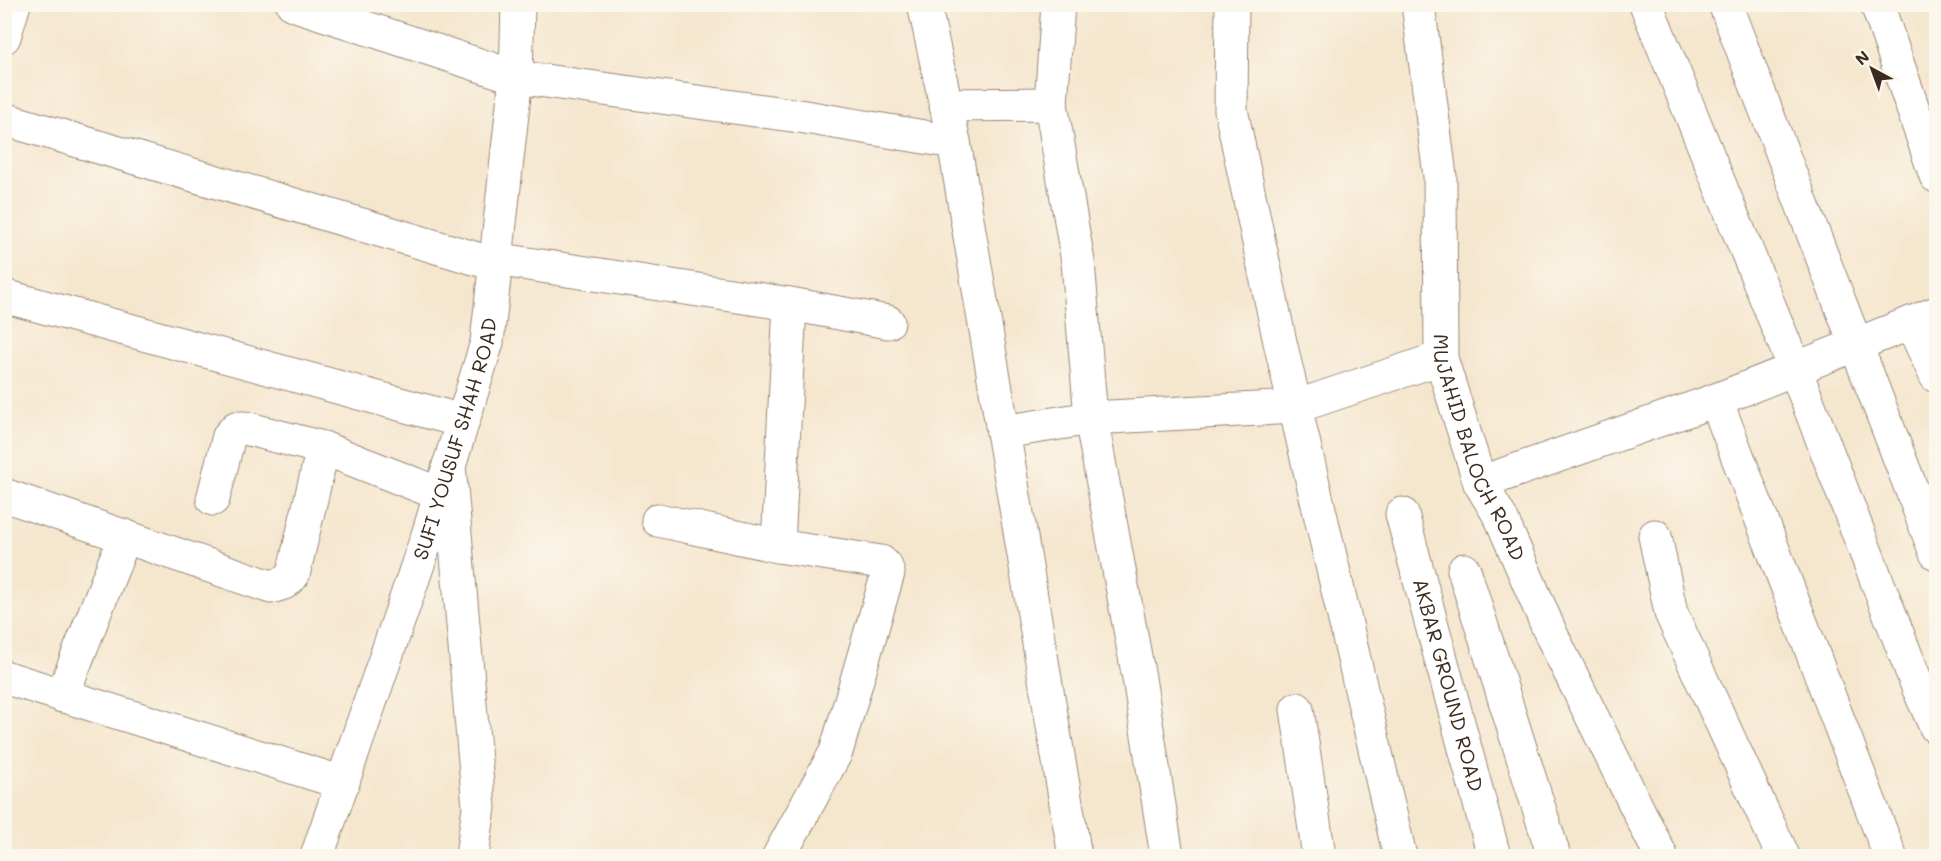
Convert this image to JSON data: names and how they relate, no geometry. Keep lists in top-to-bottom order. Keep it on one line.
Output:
{"streets":{"street":["SUFI YOUSUF SHAH ROAD","MUJAHID BALOCH ROAD","AKBAR GROUND ROAD"]},"north":"top left"}
